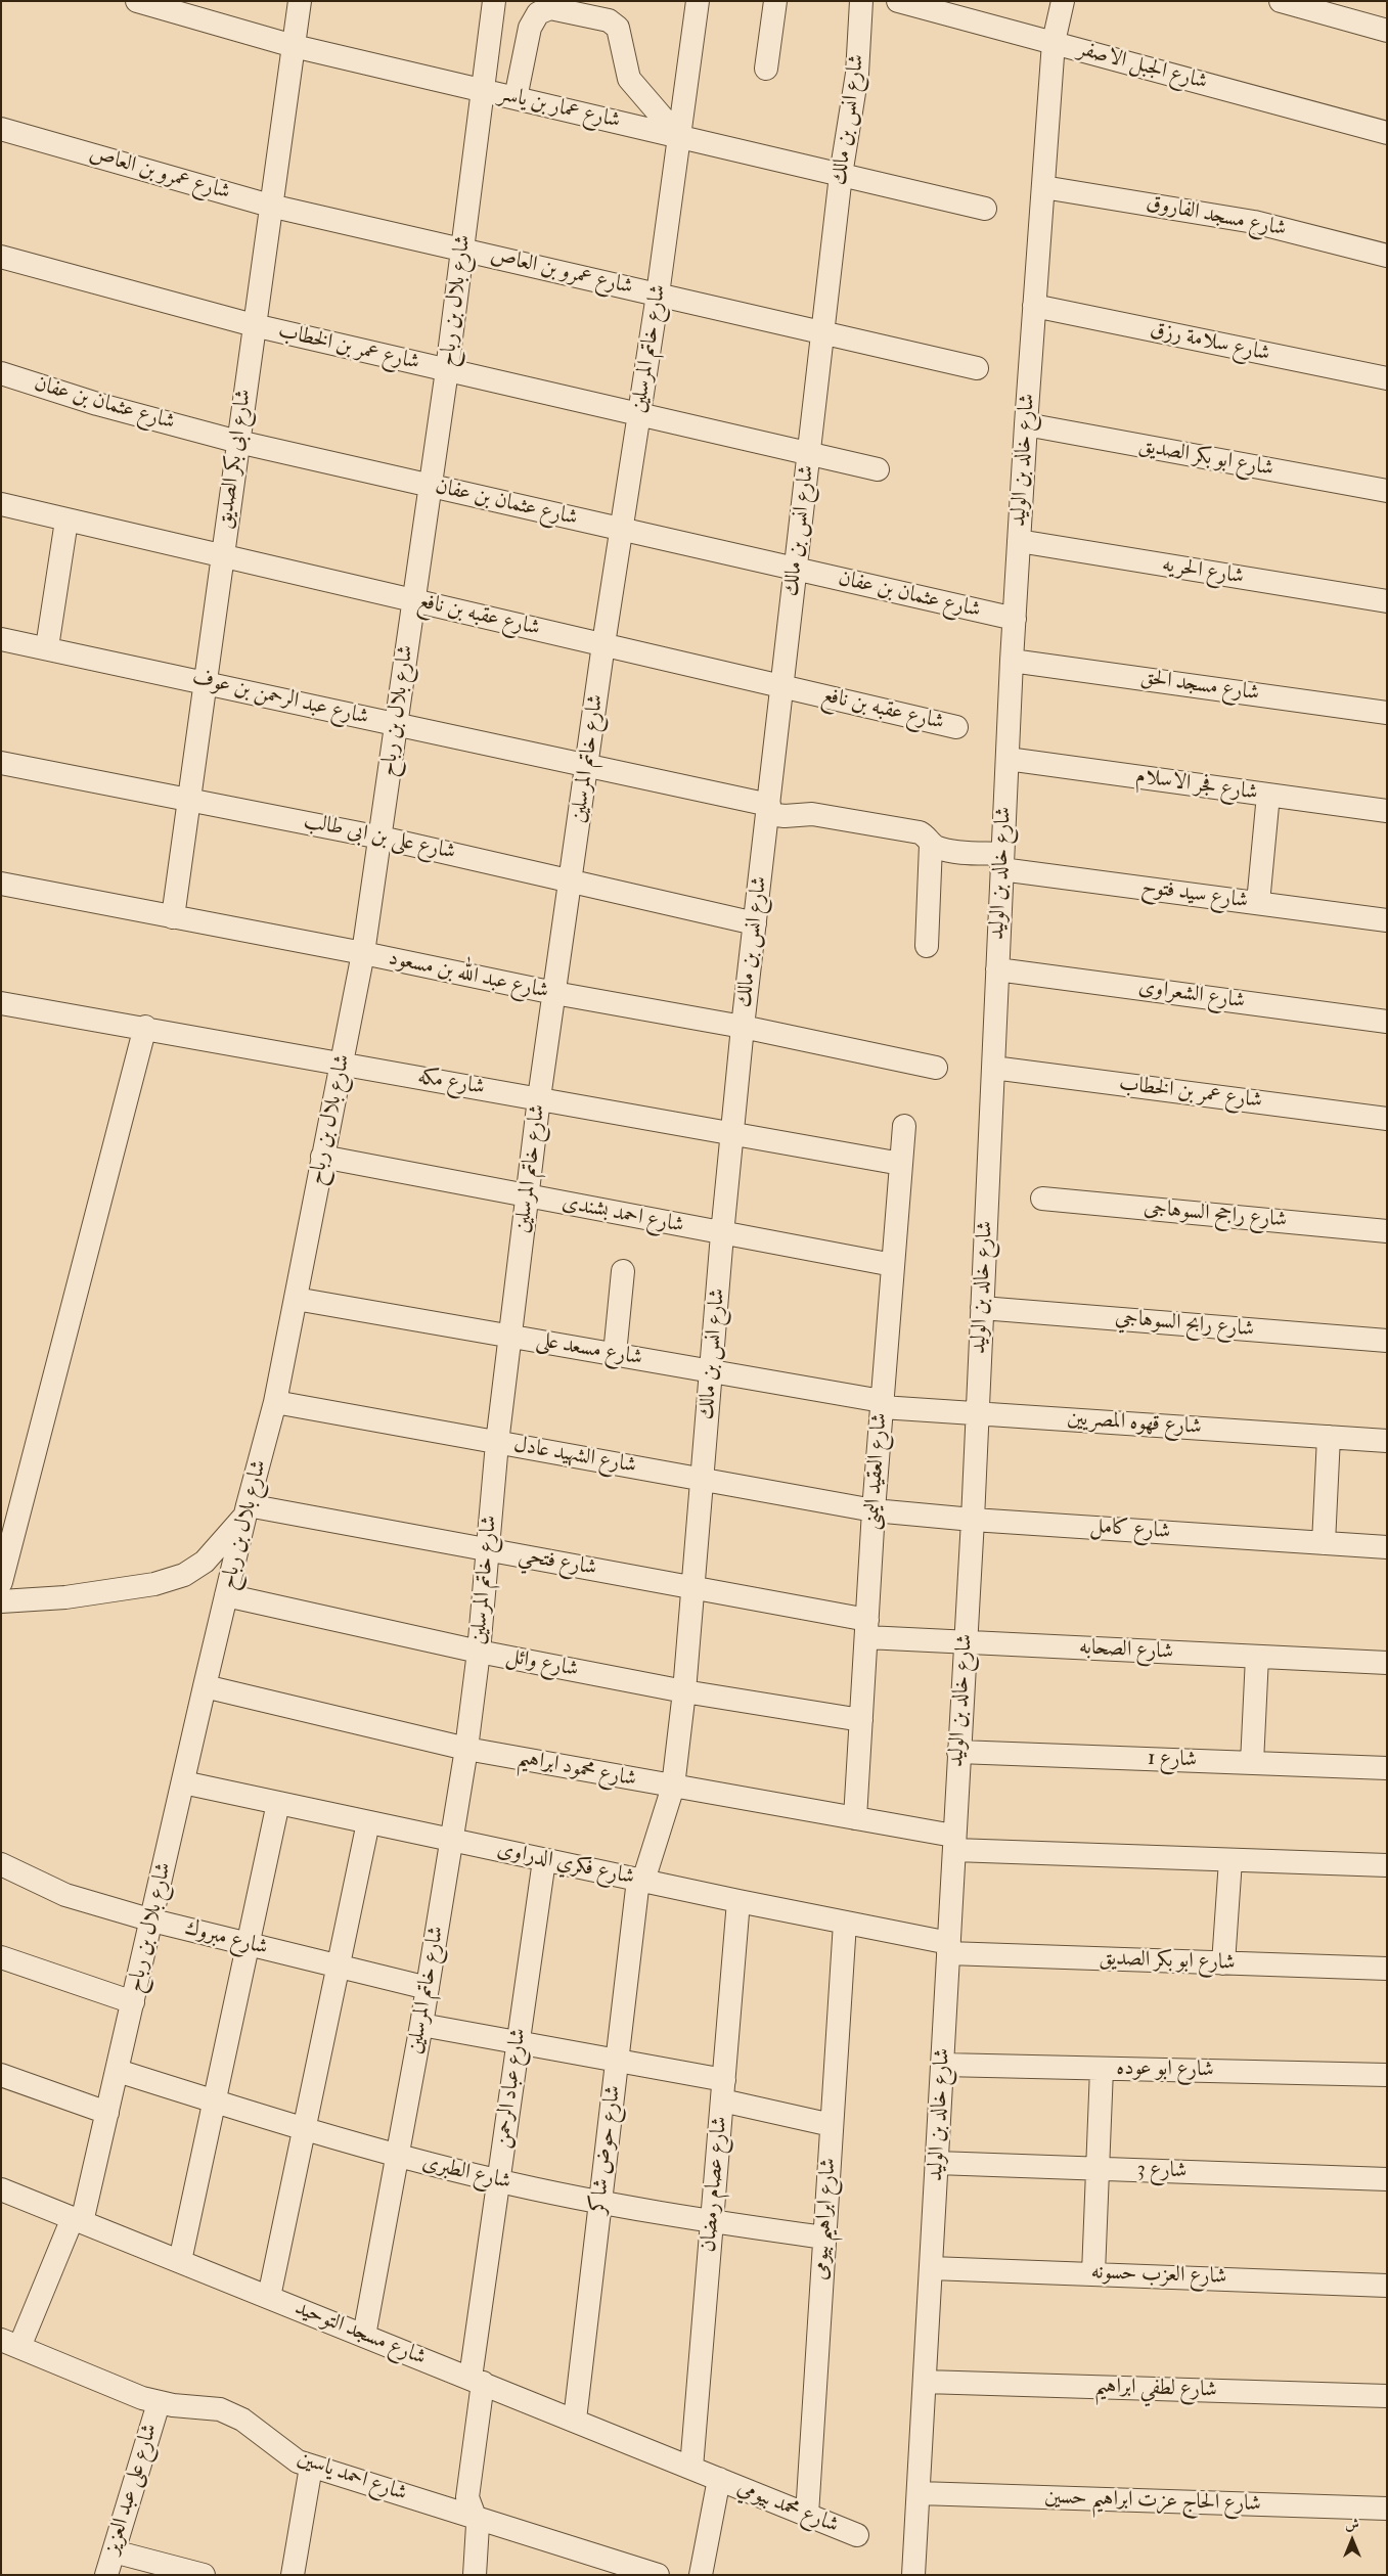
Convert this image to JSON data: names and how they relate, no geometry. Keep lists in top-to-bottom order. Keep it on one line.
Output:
{"streets":{"street":["شارع الجبل الاصفر","شارع عمار بن ياسر","شارع انس بن مالك","شارع عمرو بن العاص","شارع مسجد الفاروق","شارع بلال بن رباح","شارع سلامة رزق","شارع عمر بن الخطاب","شارع خاتم المرسلين","شارع عثمان بن عفان","شارع ابو بكر الصديق","شارع ابى بكر الصديق","شارع خالد بن الوليد","شارع الحريه","شارع عقبه بن نافع","شارع مسجد الحق","شارع عبد الرحمن بن عوف","شارع فجر الاسلام","شارع على بن ابى طالب","شارع سيد فتوح","شارع عبد الله بن مسعود","شارع الشعراوى","شارع مكه","شارع احمد بشندى","شارع راجح السوهاجى","شارع رابح السوهاجي","شارع مسعد على","شارع قهوه المصريين","شارع الشهيد عادل","شارع العقيد اليمنى","شارع كامل","شارع فتحي","شارع الصحابه","شارع وائل","شارع 1","شارع محمود ابراهيم","شارع فكري الدراوى","شارع مبروك","شارع ابو عوده","شارع عباد الرحمن","شارع حوض شاكر","شارع 3","شارع الطبرى","شارع عصام رمضان","شارع ابراهيم بيومى","شارع العزب حسونه","شارع مسجد التوحيد","شارع لطفي ابراهيم","شارع احمد ياسين","شارع على عبد العزيز","شارع الحاج عزت ابراهيم حسين","شارع محمد بيومي"]},"crossings":[["شارع الجبل الاصفر","شارع خالد بن الوليد"],["شارع عمار بن ياسر","شارع انس بن مالك"],["شارع عمار بن ياسر","شارع بلال بن رباح"],["شارع عمار بن ياسر","شارع خاتم المرسلين"],["شارع عمار بن ياسر","شارع ابى بكر الصديق"],["شارع انس بن مالك","شارع عمرو بن العاص"],["شارع انس بن مالك","شارع عمر بن الخطاب"],["شارع انس بن مالك","شارع عثمان بن عفان"],["شارع انس بن مالك","شارع عقبه بن نافع"],["شارع انس بن مالك","شارع عبد الرحمن بن عوف"],["شارع انس بن مالك","شارع على بن ابى طالب"],["شارع انس بن مالك","شارع عبد الله بن مسعود"],["شارع انس بن مالك","شارع مكه"],["شارع انس بن مالك","شارع احمد بشندى"],["شارع انس بن مالك","شارع مسعد على"],["شارع انس بن مالك","شارع الشهيد عادل"],["شارع انس بن مالك","شارع فتحي"],["شارع انس بن مالك","شارع وائل"],["شارع انس بن مالك","شارع محمود ابراهيم"],["شارع انس بن مالك","شارع فكري الدراوى"],["شارع انس بن مالك","شارع حوض شاكر"],["شارع عمرو بن العاص","شارع بلال بن رباح"],["شارع عمرو بن العاص","شارع خاتم المرسلين"],["شارع عمرو بن العاص","شارع ابى بكر الصديق"],["شارع مسجد الفاروق","شارع خالد بن الوليد"],["شارع بلال بن رباح","شارع عمر بن الخطاب"],["شارع بلال بن رباح","شارع عثمان بن عفان"],["شارع بلال بن رباح","شارع عقبه بن نافع"],["شارع بلال بن رباح","شارع عبد الرحمن بن عوف"],["شارع بلال بن رباح","شارع على بن ابى طالب"],["شارع بلال بن رباح","شارع عبد الله بن مسعود"],["شارع بلال بن رباح","شارع مكه"],["شارع بلال بن رباح","شارع احمد بشندى"],["شارع بلال بن رباح","شارع مسعد على"],["شارع بلال بن رباح","شارع الشهيد عادل"],["شارع بلال بن رباح","شارع فتحي"],["شارع بلال بن رباح","شارع وائل"],["شارع بلال بن رباح","شارع محمود ابراهيم"],["شارع بلال بن رباح","شارع فكري الدراوى"],["شارع بلال بن رباح","شارع مبروك"],["شارع بلال بن رباح","شارع الطبرى"],["شارع بلال بن رباح","شارع مسجد التوحيد"],["شارع بلال بن رباح","شارع احمد ياسين"],["شارع سلامة رزق","شارع خالد بن الوليد"],["شارع عمر بن الخطاب","شارع خاتم المرسلين"],["شارع عمر بن الخطاب","شارع ابى بكر الصديق"],["شارع عمر بن الخطاب","شارع خالد بن الوليد"],["شارع خاتم المرسلين","شارع عثمان بن عفان"],["شارع خاتم المرسلين","شارع عقبه بن نافع"],["شارع خاتم المرسلين","شارع عبد الرحمن بن عوف"],["شارع خاتم المرسلين","شارع على بن ابى طالب"],["شارع خاتم المرسلين","شارع عبد الله بن مسعود"],["شارع خاتم المرسلين","شارع مكه"],["شارع خاتم المرسلين","شارع احمد بشندى"],["شارع خاتم المرسلين","شارع مسعد على"],["شارع خاتم المرسلين","شارع الشهيد عادل"],["شارع خاتم المرسلين","شارع فتحي"],["شارع خاتم المرسلين","شارع وائل"],["شارع خاتم المرسلين","شارع محمود ابراهيم"],["شارع خاتم المرسلين","شارع فكري الدراوى"],["شارع خاتم المرسلين","شارع مبروك"],["شارع خاتم المرسلين","شارع الطبرى"],["شارع خاتم المرسلين","شارع مسجد التوحيد"],["شارع عثمان بن عفان","شارع ابى بكر الصديق"],["شارع عثمان بن عفان","شارع خالد بن الوليد"],["شارع ابو بكر الصديق","شارع خالد بن الوليد"],["شارع ابو بكر الصديق","شارع فكري الدراوى"],["شارع ابى بكر الصديق","شارع عقبه بن نافع"],["شارع ابى بكر الصديق","شارع عبد الرحمن بن عوف"],["شارع ابى بكر الصديق","شارع على بن ابى طالب"],["شارع ابى بكر الصديق","شارع عبد الله بن مسعود"],["شارع خالد بن الوليد","شارع الحريه"],["شارع خالد بن الوليد","شارع مسجد الحق"],["شارع خالد بن الوليد","شارع فجر الاسلام"],["شارع خالد بن الوليد","شارع سيد فتوح"],["شارع خالد بن الوليد","شارع الشعراوى"],["شارع خالد بن الوليد","شارع رابح السوهاجي"],["شارع خالد بن الوليد","شارع قهوه المصريين"],["شارع خالد بن الوليد","شارع كامل"],["شارع خالد بن الوليد","شارع الصحابه"],["شارع خالد بن الوليد","شارع 1"],["شارع خالد بن الوليد","شارع محمود ابراهيم"],["شارع خالد بن الوليد","شارع فكري الدراوى"],["شارع خالد بن الوليد","شارع ابو عوده"],["شارع خالد بن الوليد","شارع 3"],["شارع خالد بن الوليد","شارع العزب حسونه"],["شارع خالد بن الوليد","شارع لطفي ابراهيم"],["شارع خالد بن الوليد","شارع الحاج عزت ابراهيم حسين"],["شارع عبد الرحمن بن عوف","شارع سيد فتوح"],["شارع مكه","شارع العقيد اليمنى"],["شارع احمد بشندى","شارع العقيد اليمنى"],["شارع مسعد على","شارع قهوه المصريين"],["شارع مسعد على","شارع العقيد اليمنى"],["شارع قهوه المصريين","شارع العقيد اليمنى"],["شارع الشهيد عادل","شارع العقيد اليمنى"],["شارع الشهيد عادل","شارع كامل"],["شارع العقيد اليمنى","شارع كامل"],["شارع العقيد اليمنى","شارع فتحي"],["شارع العقيد اليمنى","شارع الصحابه"],["شارع العقيد اليمنى","شارع وائل"],["شارع العقيد اليمنى","شارع محمود ابراهيم"],["شارع فتحي","شارع الصحابه"],["شارع فكري الدراوى","شارع عباد الرحمن"],["شارع فكري الدراوى","شارع حوض شاكر"],["شارع فكري الدراوى","شارع عصام رمضان"],["شارع فكري الدراوى","شارع ابراهيم بيومى"],["شارع عباد الرحمن","شارع الطبرى"],["شارع عباد الرحمن","شارع مسجد التوحيد"],["شارع عباد الرحمن","شارع احمد ياسين"],["شارع حوض شاكر","شارع الطبرى"],["شارع حوض شاكر","شارع مسجد التوحيد"],["شارع الطبرى","شارع عصام رمضان"],["شارع الطبرى","شارع ابراهيم بيومى"],["شارع عصام رمضان","شارع مسجد التوحيد"],["شارع ابراهيم بيومى","شارع محمد بيومي"],["شارع مسجد التوحيد","شارع محمد بيومي"],["شارع احمد ياسين","شارع على عبد العزيز"]],"north":"top"}
